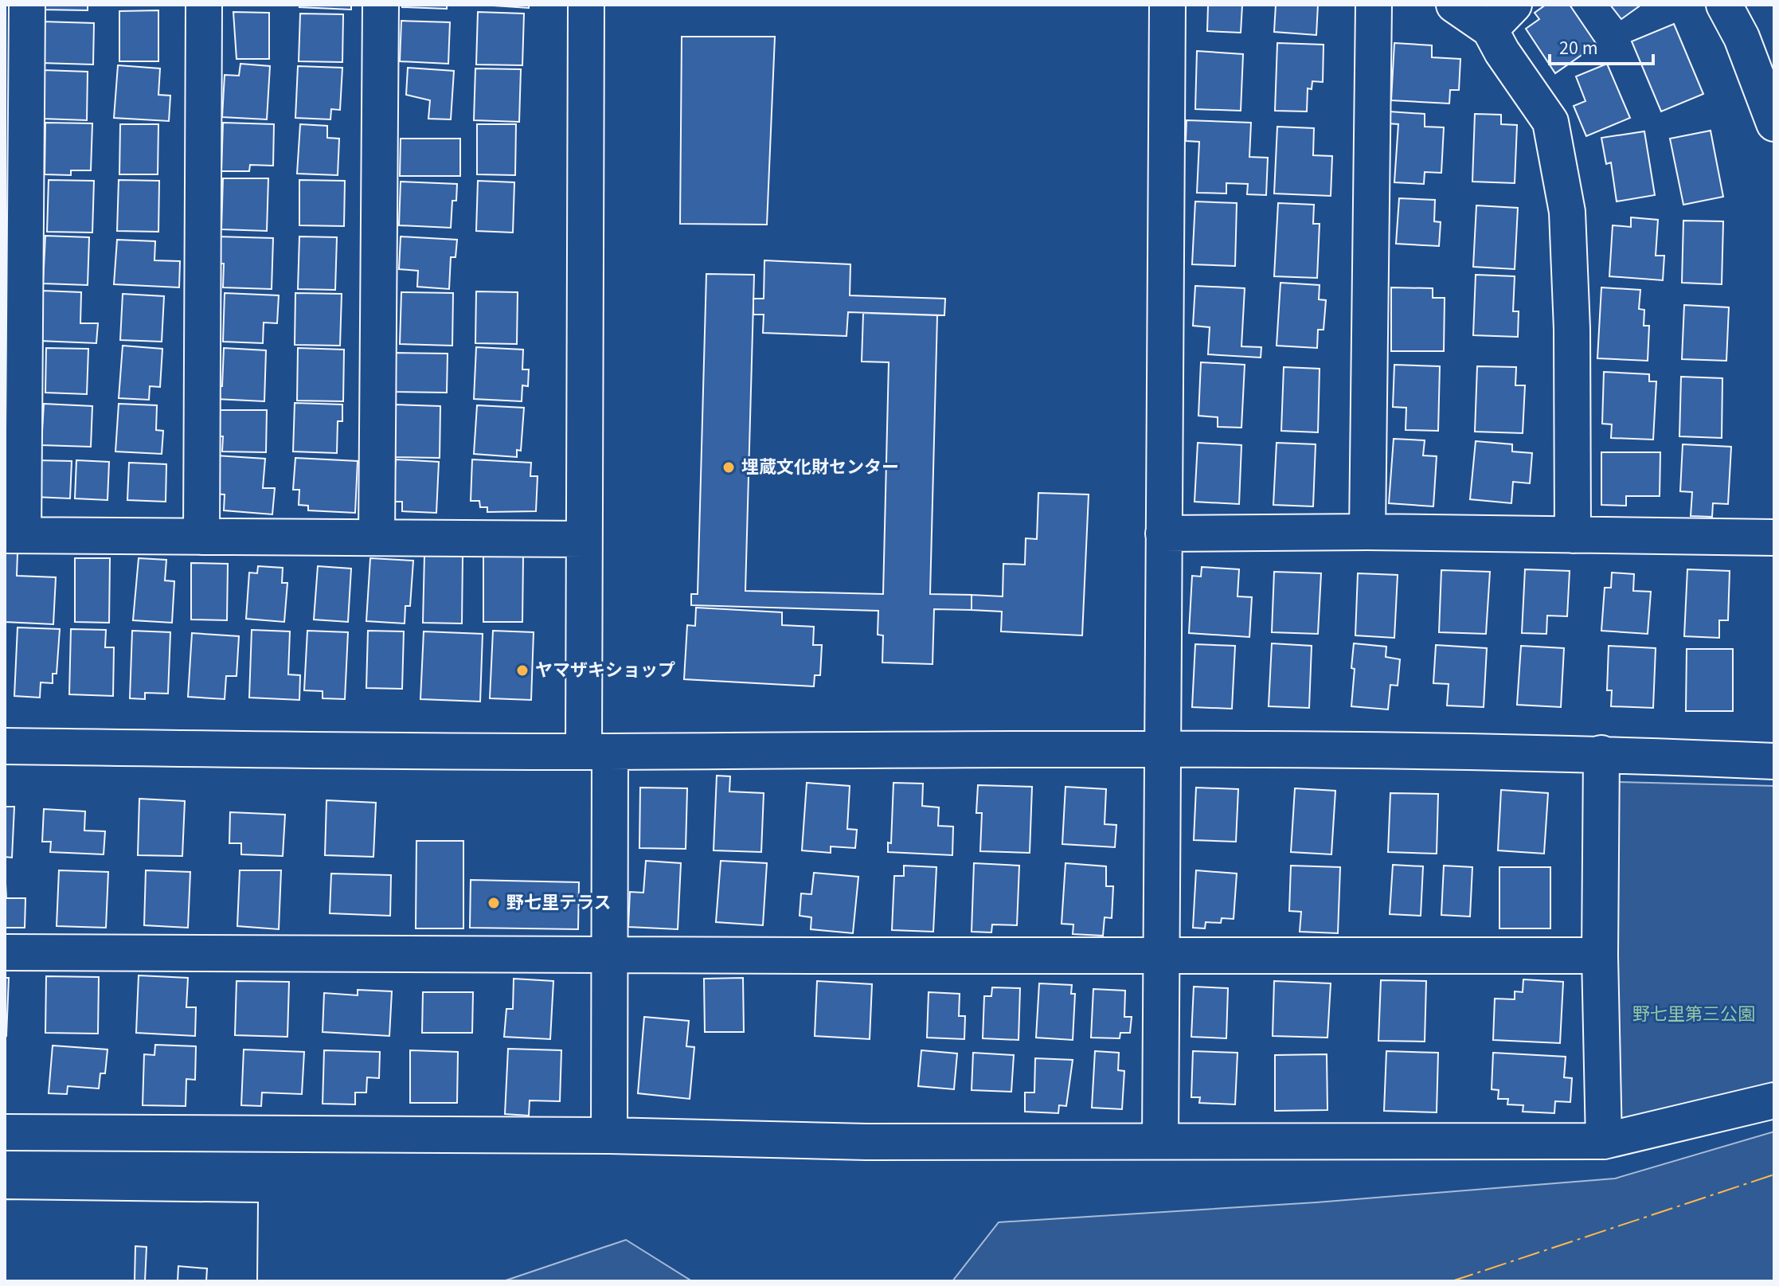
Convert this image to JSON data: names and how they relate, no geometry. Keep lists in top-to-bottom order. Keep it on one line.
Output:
{"parks":["野七里第三公園"],"places":["埋蔵文化財センター","ヤマザキショップ","野七里テラス"],"scale_bar":"20 m"}
